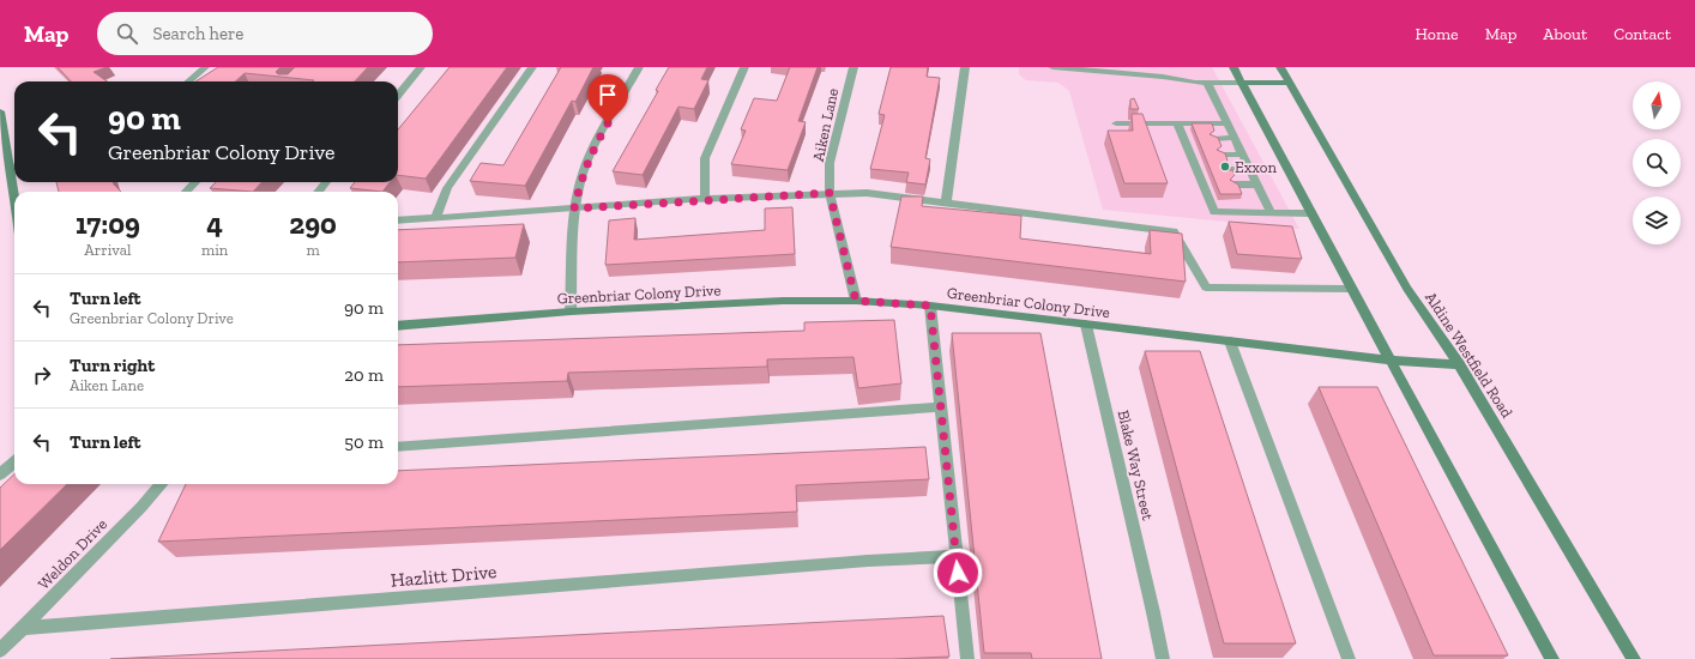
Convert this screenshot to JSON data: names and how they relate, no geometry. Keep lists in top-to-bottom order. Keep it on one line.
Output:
{"streets":{"main road":["Greenbriar Colony Drive","Aldine Westfield Road"],"street":["Aiken Lane","Blake Way Street","Weldon Drive","Hazlitt Drive"]},"crossings":[["Aiken Lane","Greenbriar Colony Drive"],["Greenbriar Colony Drive","Aldine Westfield Road"],["Greenbriar Colony Drive","Blake Way Street"],["Weldon Drive","Hazlitt Drive"]],"places":["Exxon"],"north":"top","page":{"header":"Map","search":"Search here","nav":["Home","Map","About","Contact"],"turn":["90 m","Greenbriar Colony Drive"],"eta":["17:09","Arrival","4","min","290","m"],"list":[{"name":"Turn left","note":"Greenbriar Colony Drive","value":"90 m"},{"name":"Turn right","note":"Aiken Lane","value":"20 m"},{"name":"Turn left","value":"50 m"}]}}
